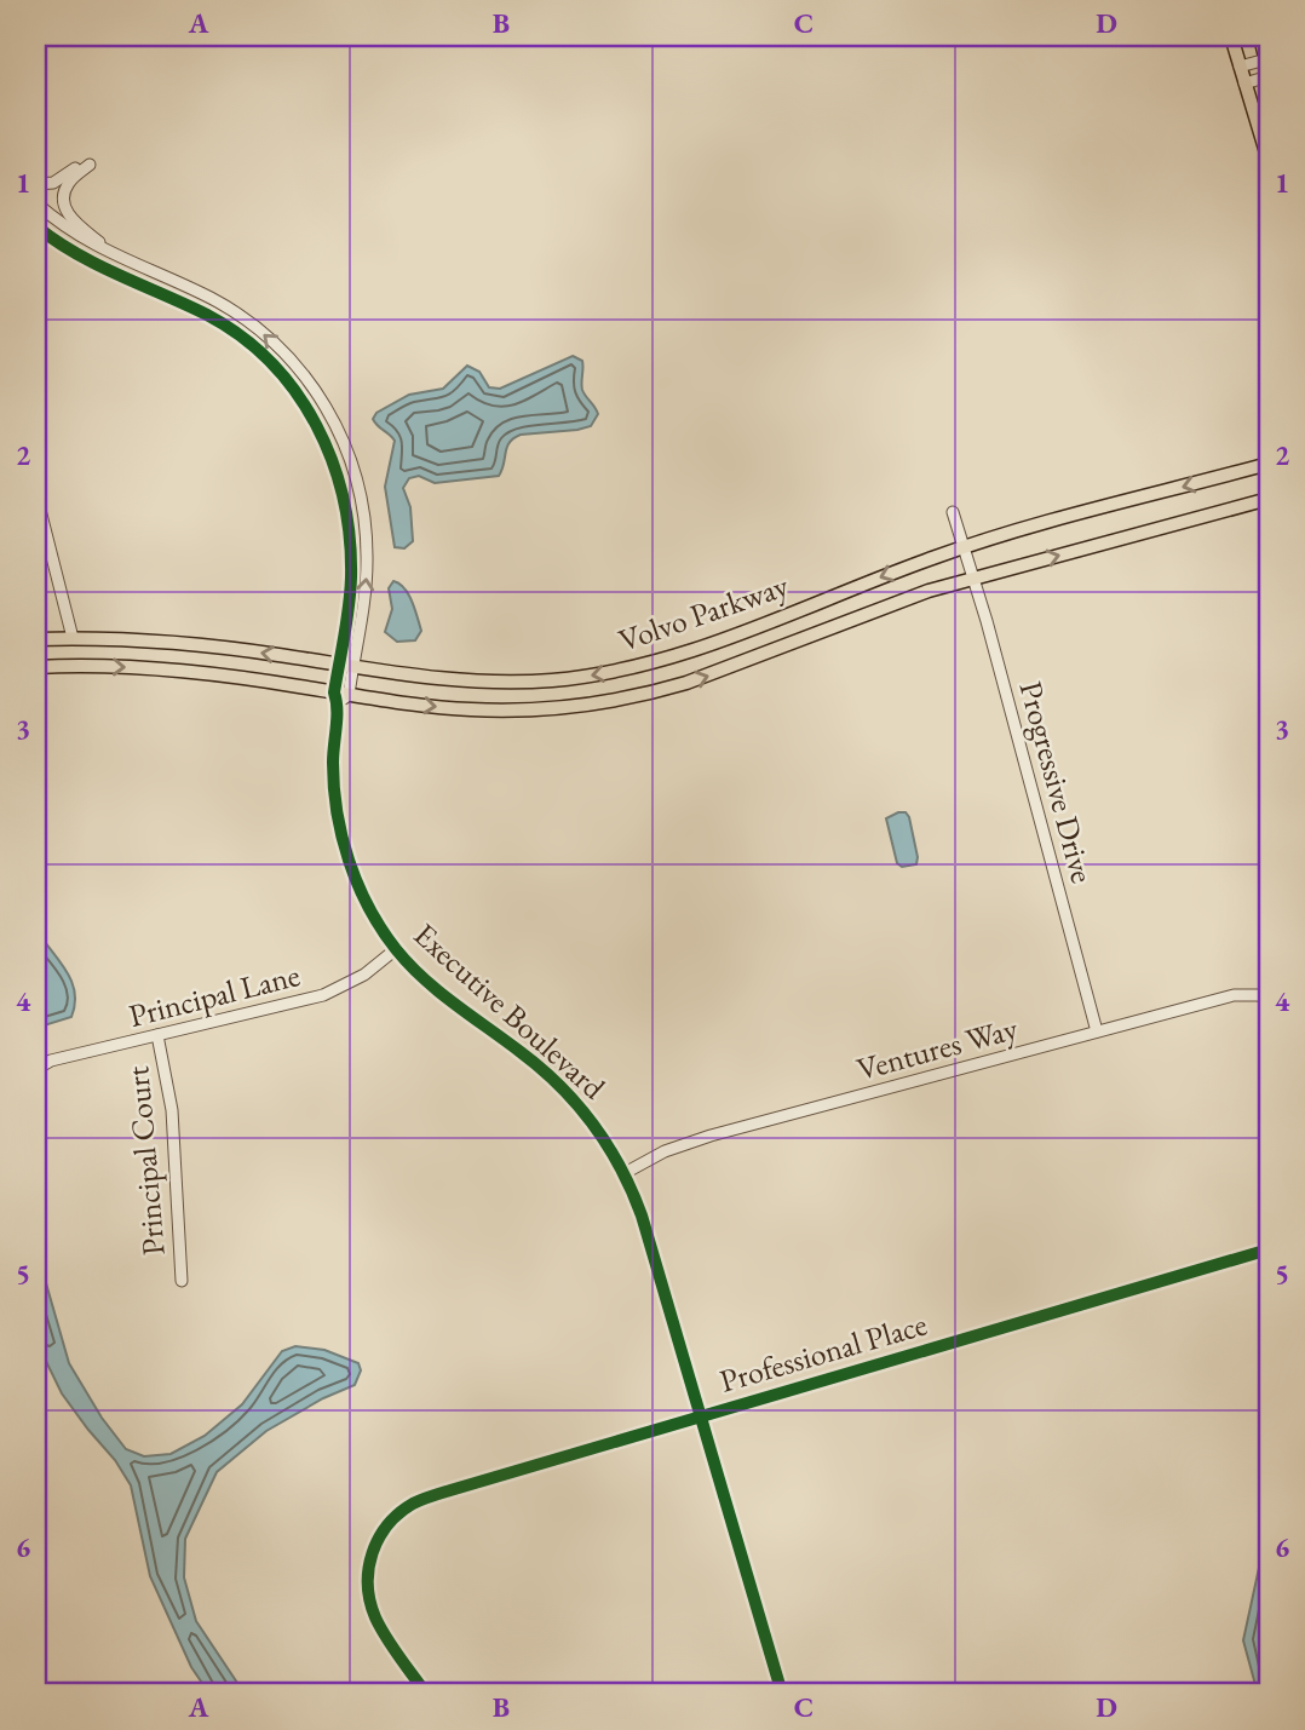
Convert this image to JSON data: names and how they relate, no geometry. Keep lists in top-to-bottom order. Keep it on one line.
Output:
{"streets":{"main road":["Volvo Parkway"],"street":["Progressive Drive","Principal Lane","Executive Boulevard","Ventures Way","Principal Court","Professional Place"]},"crossings":[["Volvo Parkway","Progressive Drive"],["Volvo Parkway","Executive Boulevard"],["Progressive Drive","Ventures Way"],["Principal Lane","Executive Boulevard"],["Principal Lane","Principal Court"],["Executive Boulevard","Ventures Way"],["Executive Boulevard","Professional Place"]],"grid":{"columns":["A","B","C","D"],"rows":["1","2","3","4","5","6"]}}
